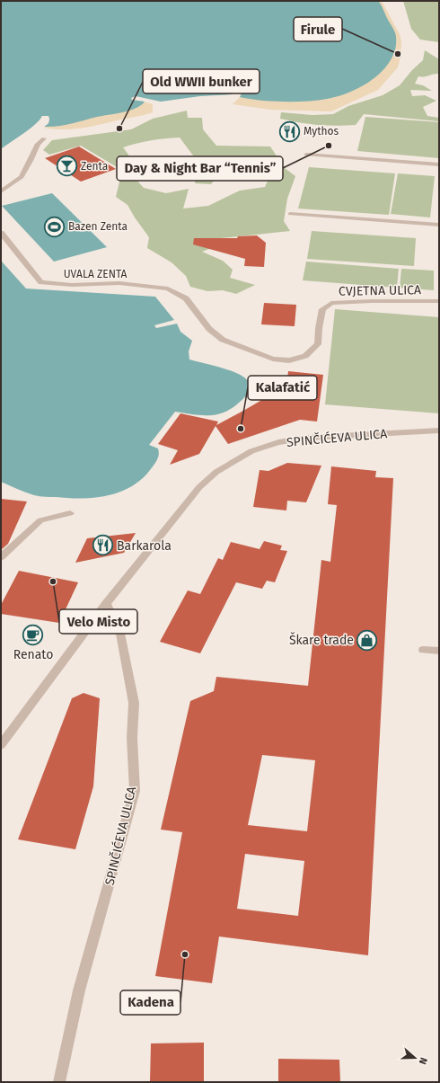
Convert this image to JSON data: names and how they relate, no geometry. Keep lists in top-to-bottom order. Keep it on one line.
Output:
{"streets":{"street":["UVALA ZENTA","CVJETNA ULICA","SPINČIĆEVA ULICA"]},"crossings":[["UVALA ZENTA","CVJETNA ULICA"]],"places":{"other":["Firule","Old WWII bunker","Day & Night Bar “Tennis”","Kalafatić","Velo Misto","Kadena"],"restaurant":["Mythos","Barkarola"],"bar":["Zenta"],"sports":["Bazen Zenta"],"cafe":["Renato"],"shop":["Škare trade"]},"north":"right"}
